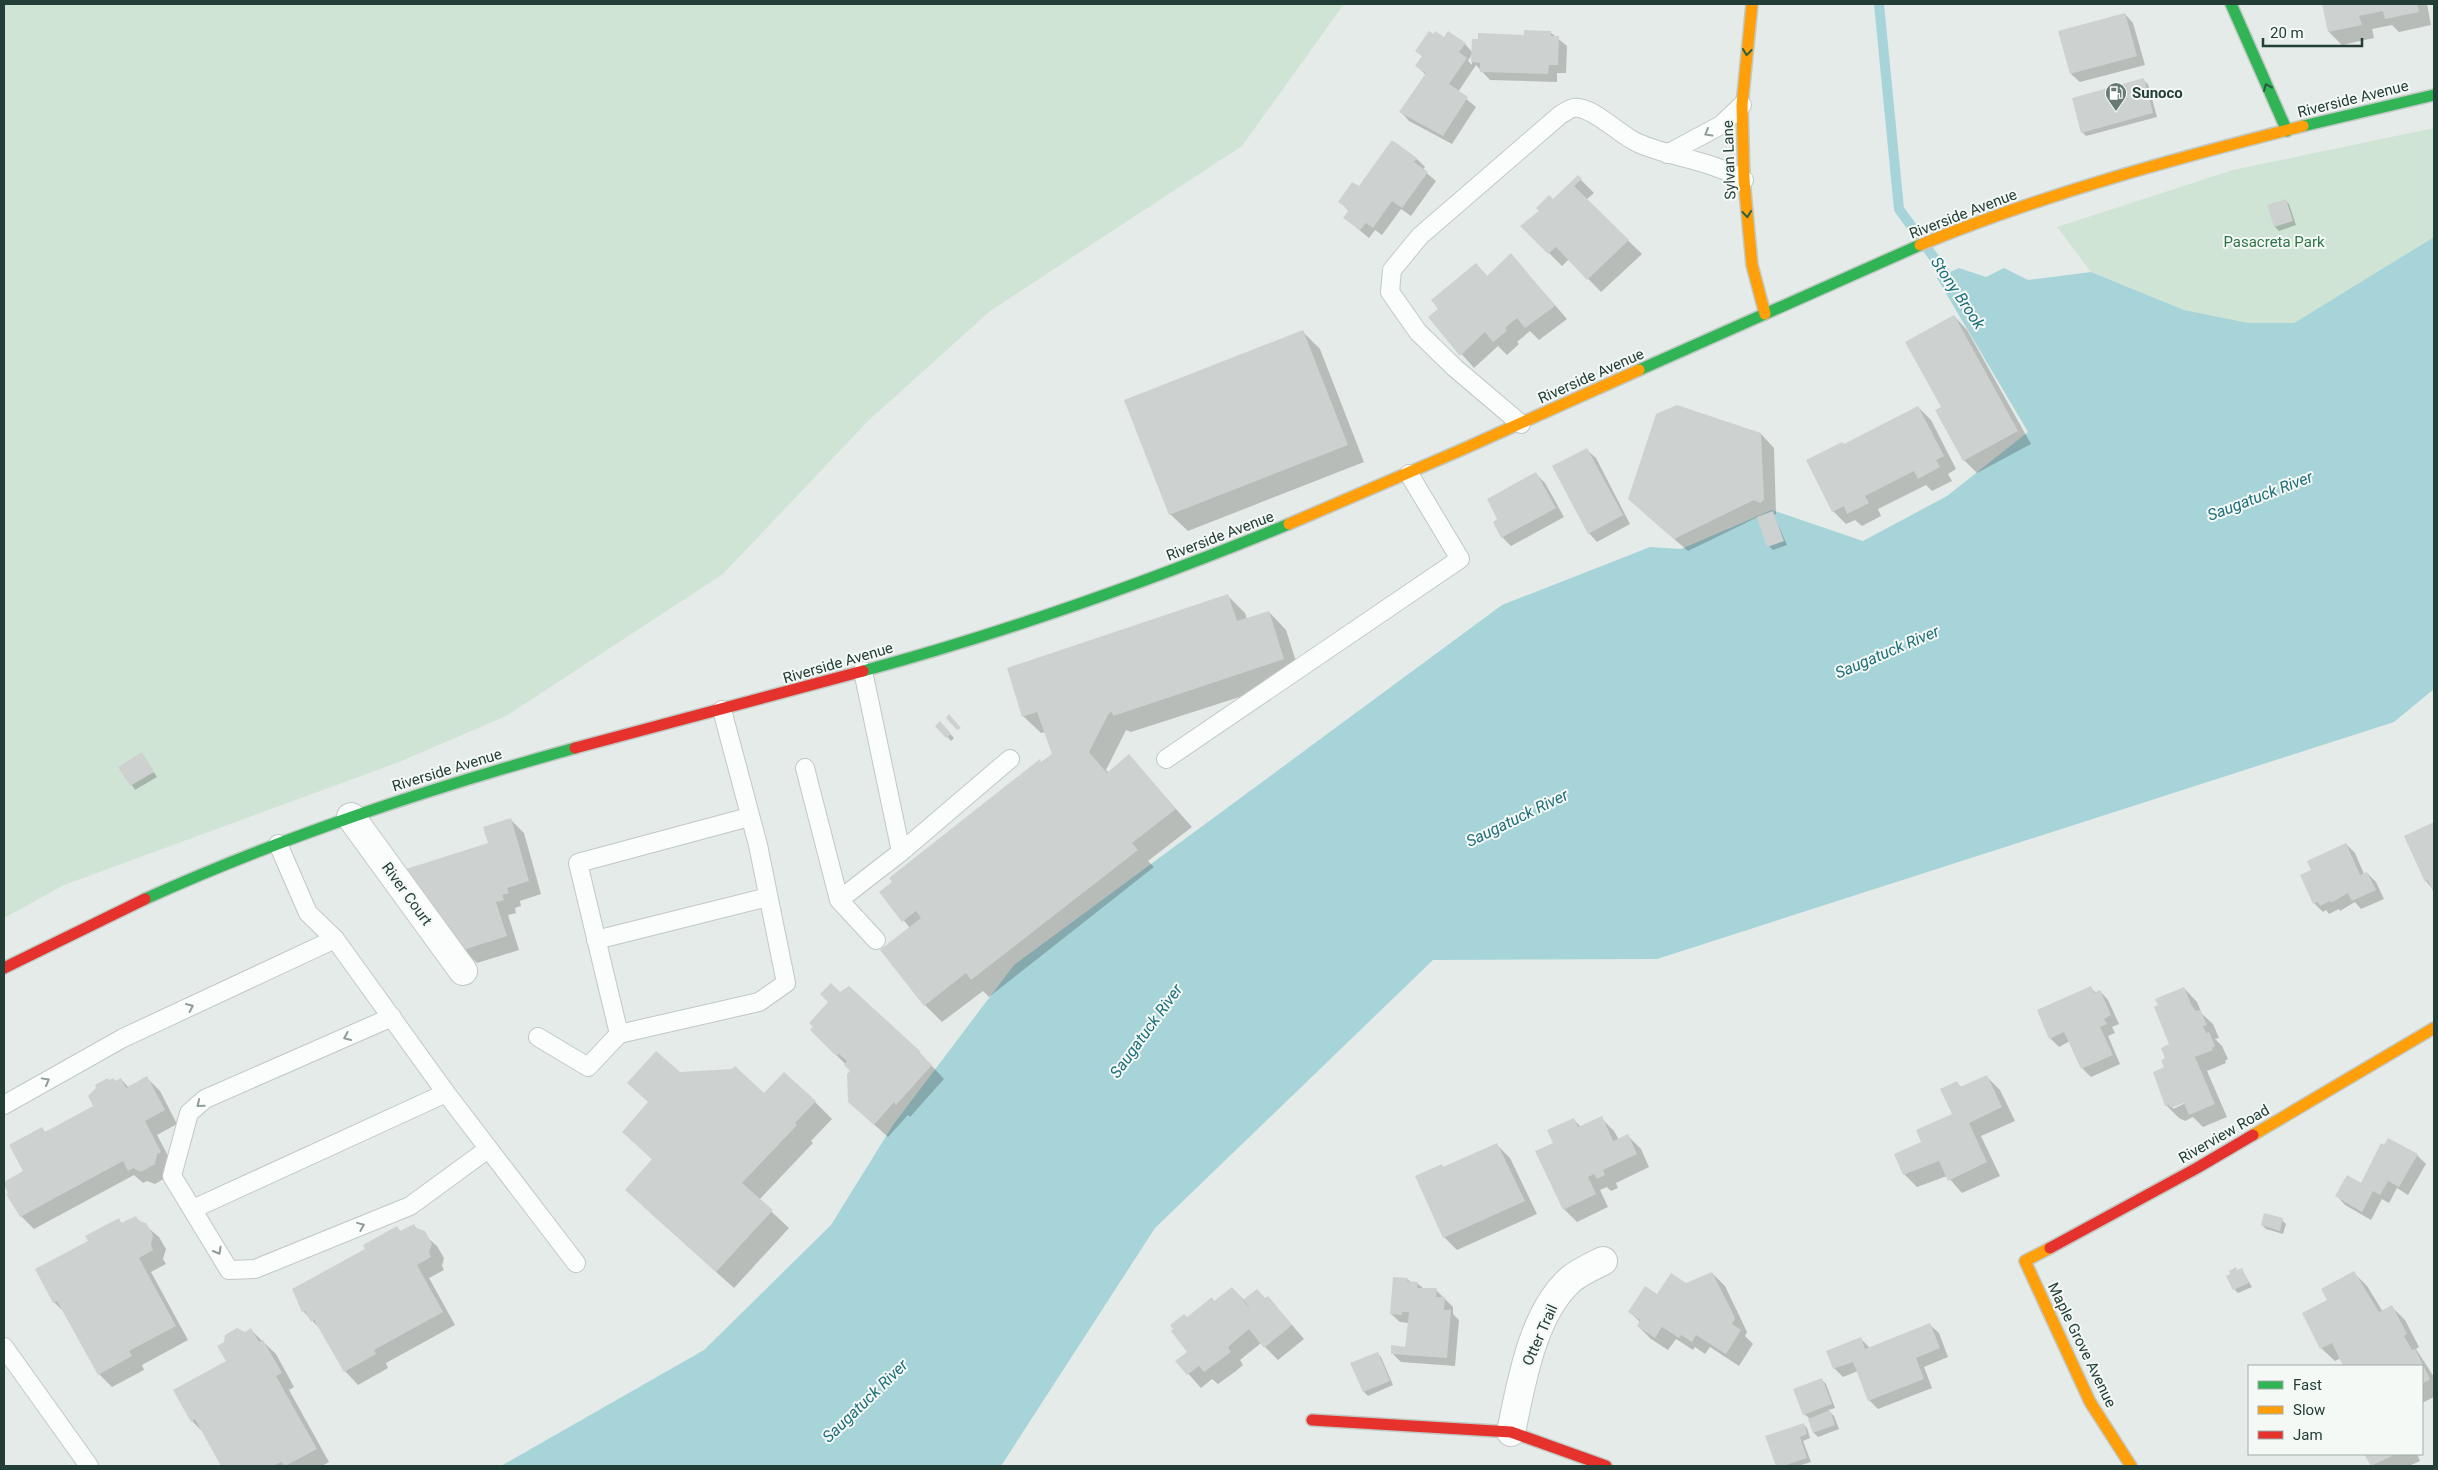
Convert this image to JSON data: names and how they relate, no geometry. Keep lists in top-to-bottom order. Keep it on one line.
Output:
{"streets":{"main road":["Riverside Avenue","Sylvan Lane","Riverview Road","Maple Grove Avenue"],"street":["River Court","Otter Trail"]},"crossings":[["Riverside Avenue","Sylvan Lane"],["Riverside Avenue","River Court"],["Riverview Road","Maple Grove Avenue"]],"one_way":["Sylvan Lane"],"water":["Stony Brook","Saugatuck River"],"parks":["Pasacreta Park"],"places":{"fuel station":["Sunoco"]},"legend":["Fast","Slow","Jam"],"scale_bar":"20 m"}
